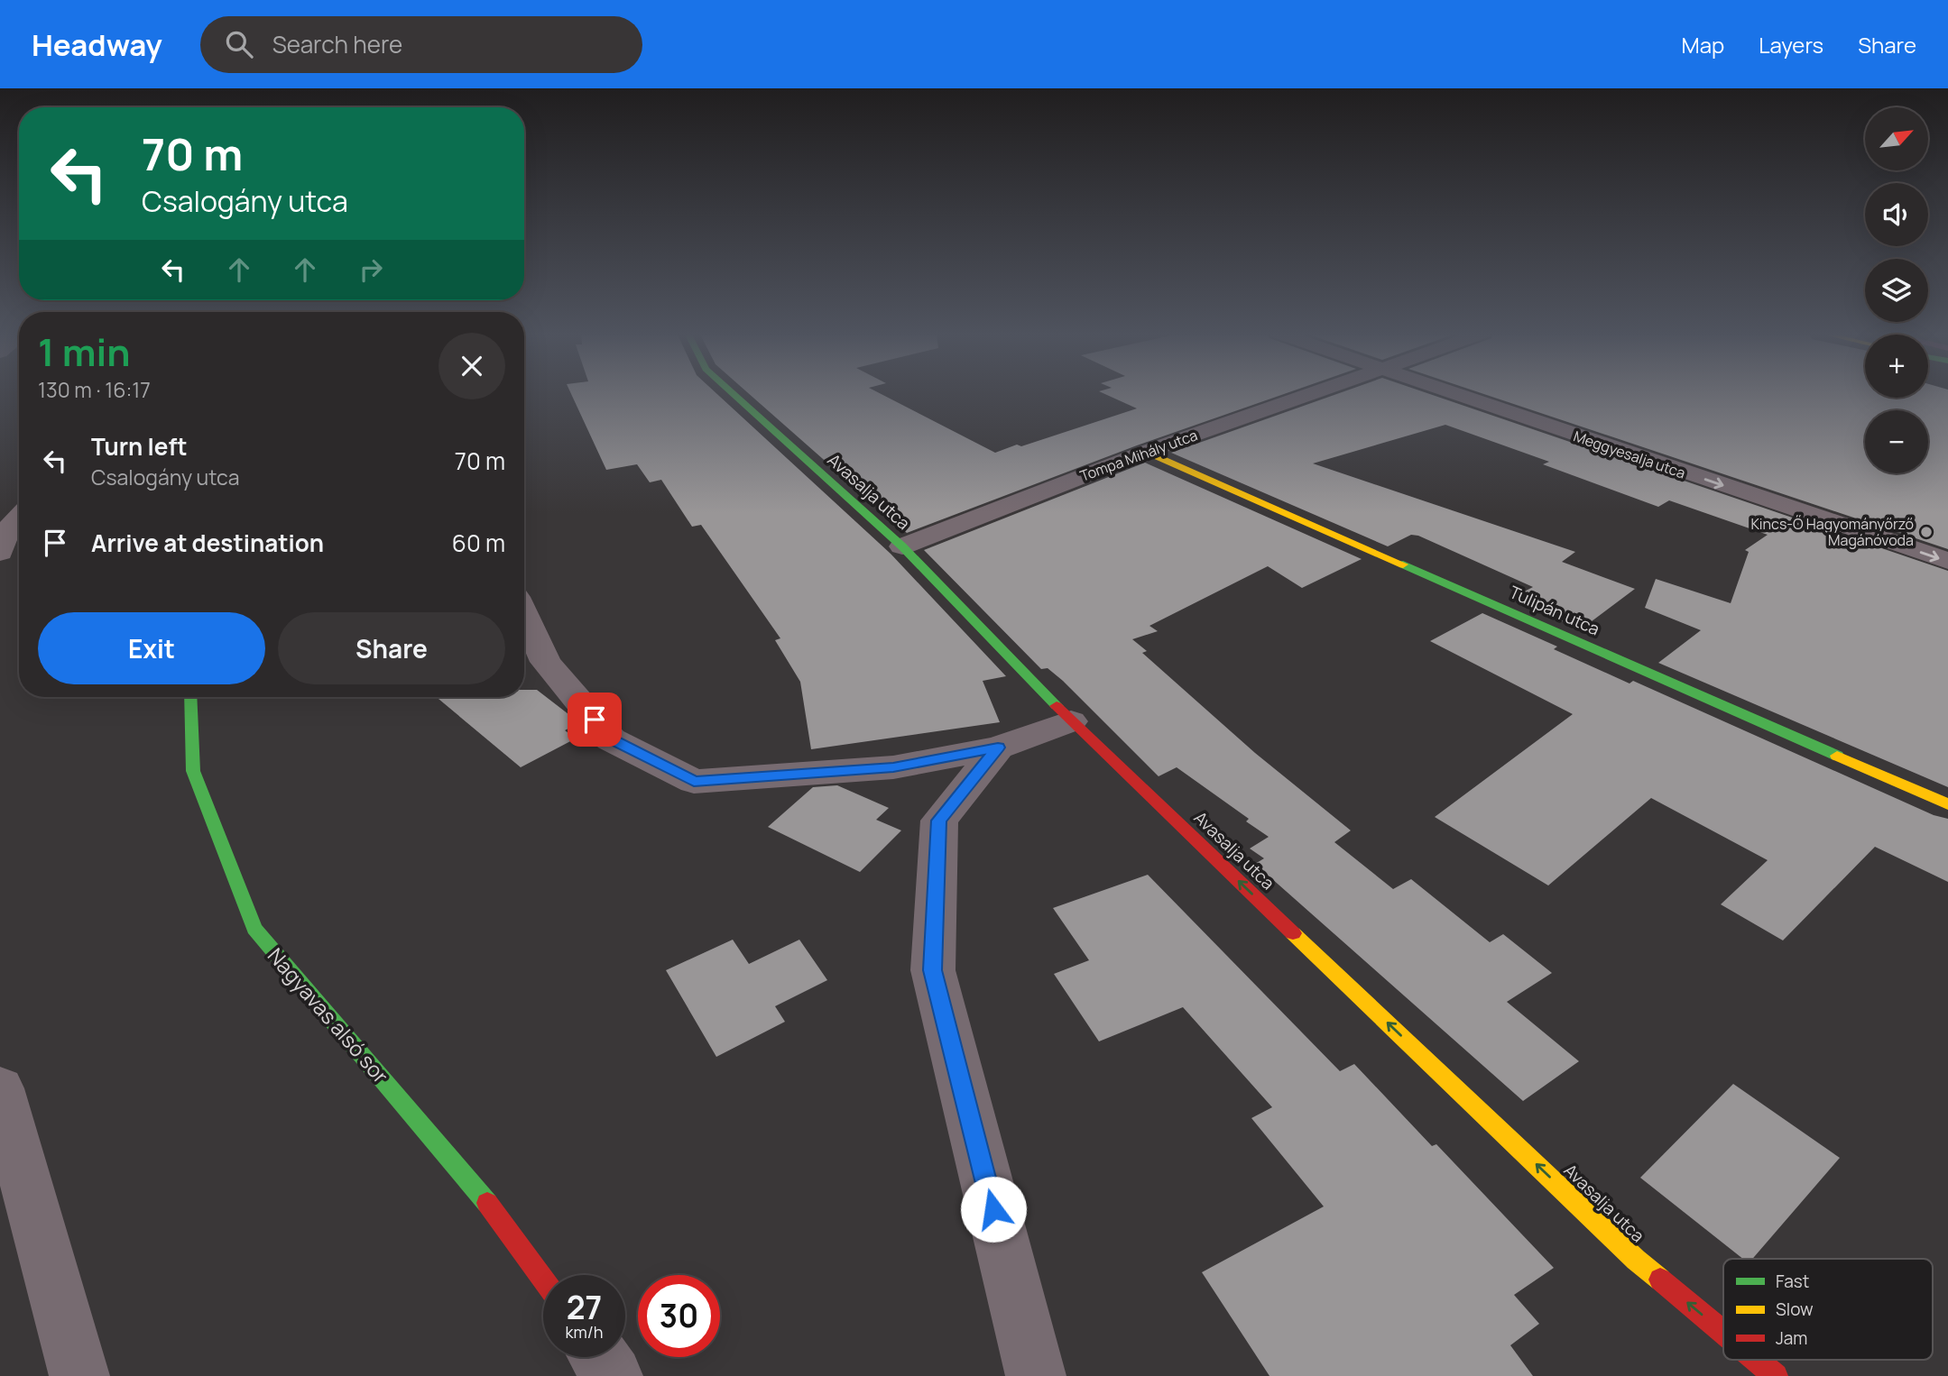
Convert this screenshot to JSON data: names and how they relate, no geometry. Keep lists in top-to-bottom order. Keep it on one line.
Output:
{"streets":{"street":["Meggyesalja utca","Tompa Mihály utca","Avasalja utca","Tulipán utca","Nagyavas alsó sor"]},"crossings":[["Tompa Mihály utca","Avasalja utca"],["Tompa Mihály utca","Tulipán utca"]],"one_way":["Meggyesalja utca","Avasalja utca"],"places":["Kincs-Ő Hagyományőrző Magánóvoda"],"legend":["Fast","Slow","Jam"],"north":"top right","page":{"header":"Headway","search":"Search here","nav":["Map","Layers","Share"],"map_buttons":["+","−"],"turn":["70 m","Csalogány utca"],"heading":["1 min","130 m · 16:17"],"list":[{"name":"Turn left","note":"Csalogány utca","value":"70 m"},{"name":"Arrive at destination","value":"60 m"}],"buttons":["Exit","Share"],"speed":"27 km/h","limit":"30"}}
